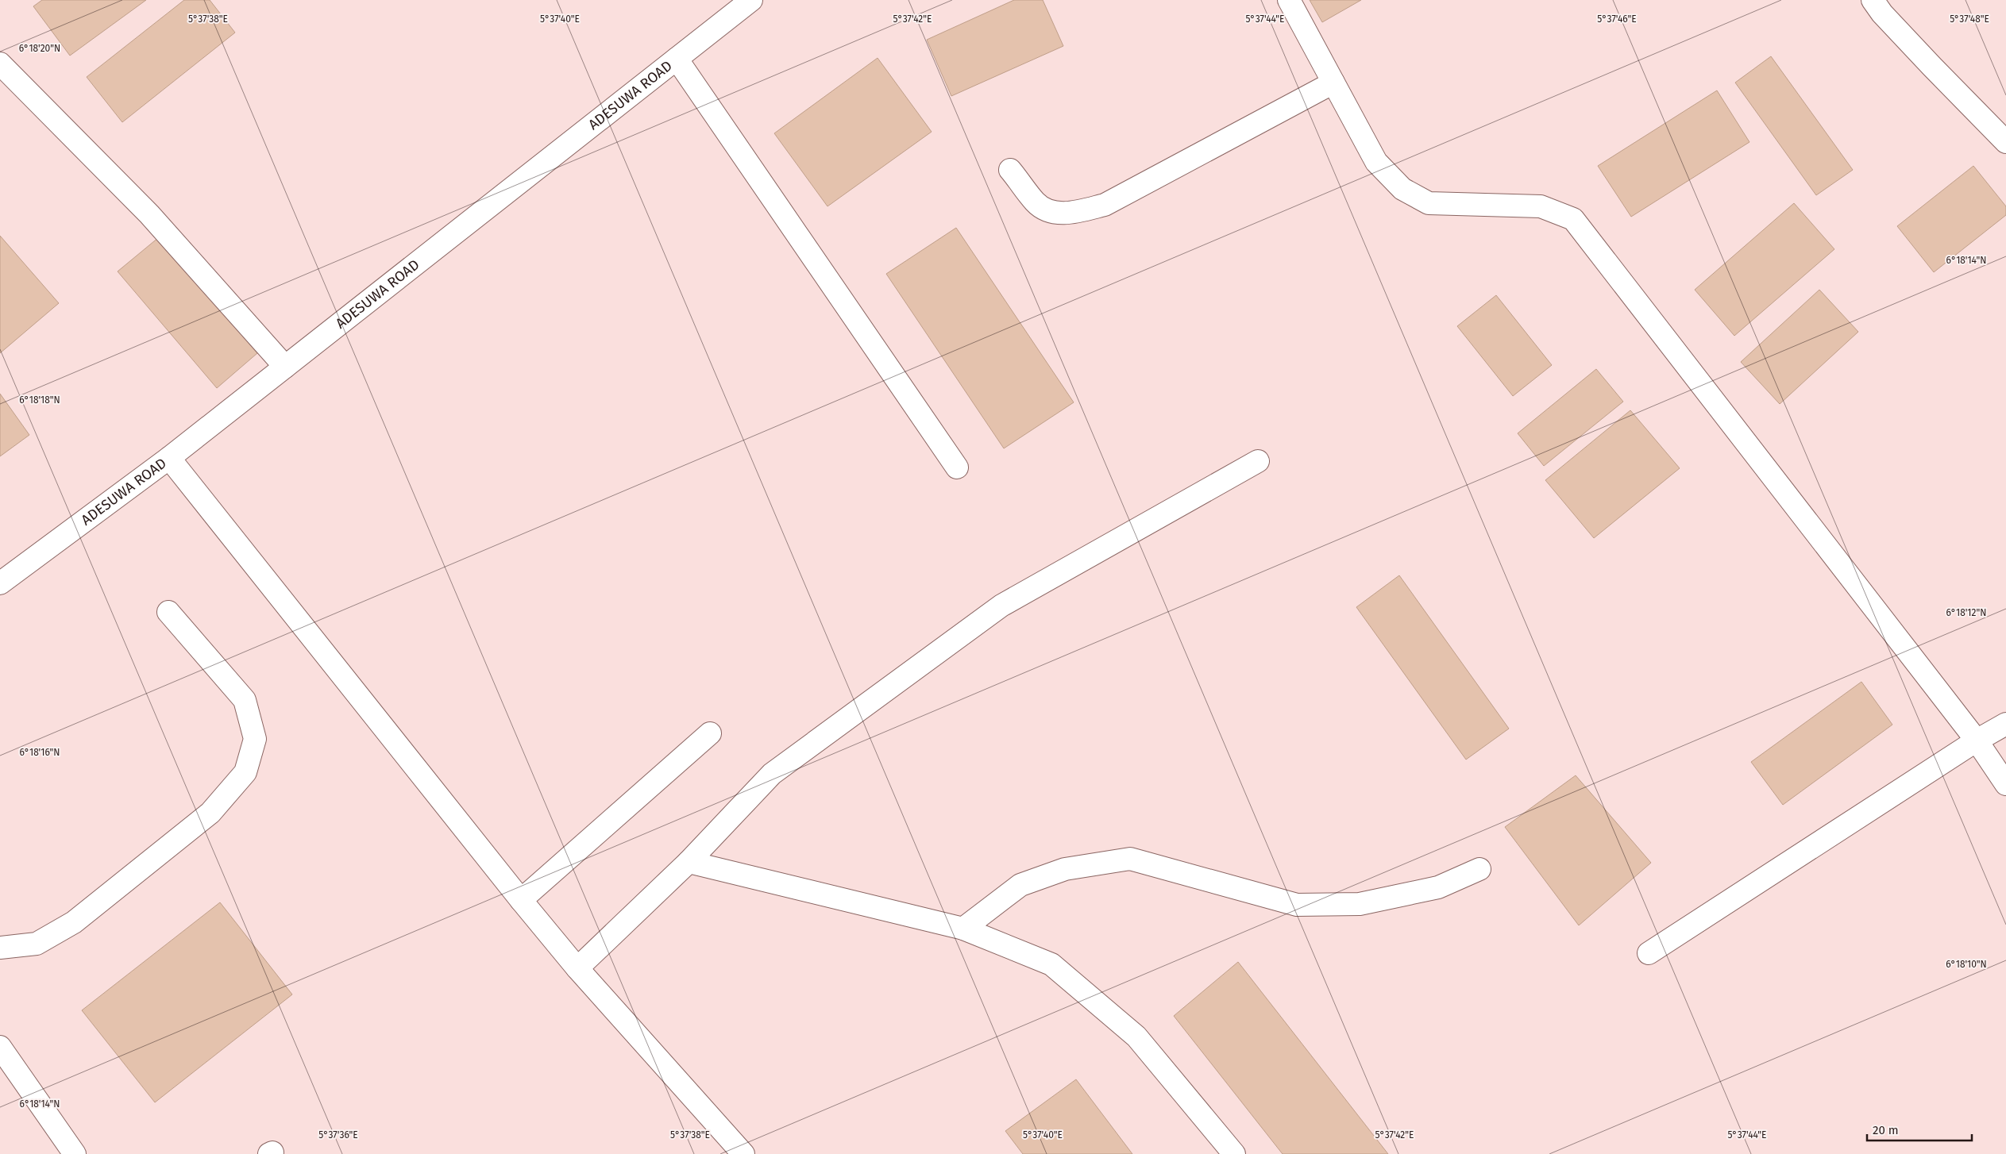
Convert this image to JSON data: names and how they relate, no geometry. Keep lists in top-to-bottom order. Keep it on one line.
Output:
{"streets":{"street":["ADESUWA ROAD"]},"scale_bar":"20 m","coordinates":["5°37'38\"E","5°37'40\"E","5°37'42\"E","5°37'44\"E","5°37'46\"E","5°37'48\"E","6°18'20\"N","6°18'14\"N","6°18'18\"N","6°18'12\"N","6°18'16\"N","6°18'10\"N","5°37'36\"E"]}
